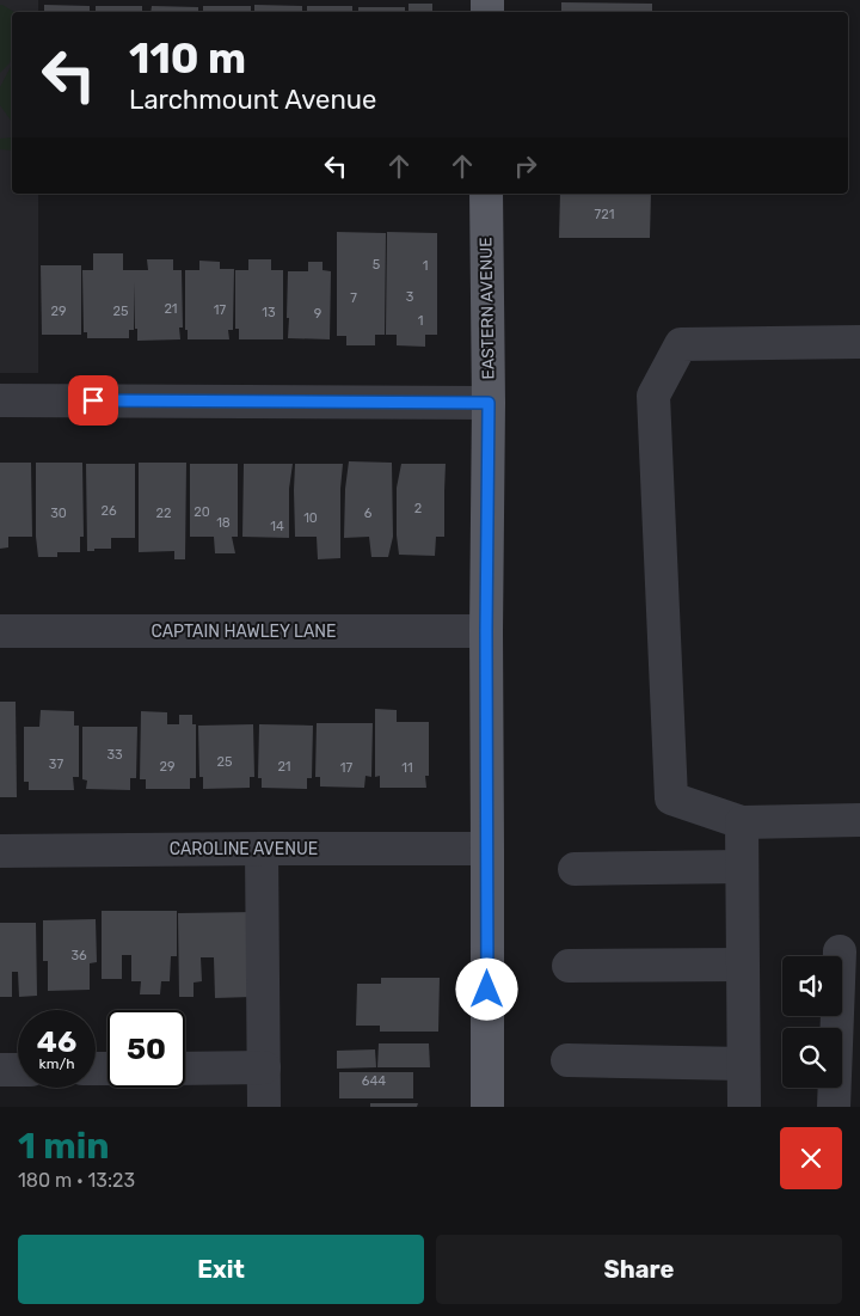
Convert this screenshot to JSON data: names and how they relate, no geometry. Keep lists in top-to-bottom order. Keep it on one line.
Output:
{"streets":{"main road":["EASTERN AVENUE"],"street":["CAPTAIN HAWLEY LANE","CAROLINE AVENUE"]},"crossings":[["EASTERN AVENUE","CAPTAIN HAWLEY LANE"],["EASTERN AVENUE","CAROLINE AVENUE"]],"house_numbers":["721","5","1","3","7","21","17","29","25","13","9","1","2","26","20","30","22","6","10","18","14","33","25","37","29","21","17","11","36","644"],"page":{"turn":["110 m","Larchmount Avenue"],"speed":"46 km/h","limit":"50","heading":["1 min","180 m · 13:23"],"buttons":["Exit","Share"]}}
